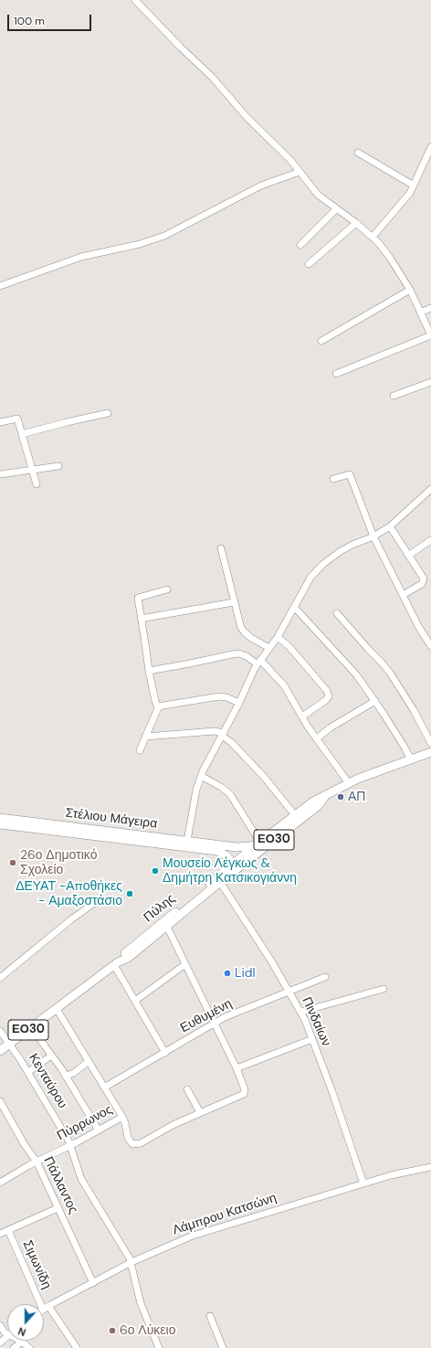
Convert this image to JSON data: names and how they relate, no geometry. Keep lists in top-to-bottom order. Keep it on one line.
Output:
{"streets":{"main road":["Στέλιου Μάγειρα","ΕΟ30","Πύλης"],"street":["Ευθυμένη","Πινδαίων","Κενταύρου","Πύρρωνος","Πάλλαντος","Λάμπρου Κατσώνη","Σιμωνίδη"]},"crossings":[["Στέλιου Μάγειρα","Πύλης"],["Πύλης","Πινδαίων"],["Πύλης","Κενταύρου"],["Ευθυμένη","Πινδαίων"],["Πινδαίων","Λάμπρου Κατσώνη"],["Κενταύρου","Πύρρωνος"],["Κενταύρου","Λάμπρου Κατσώνη"],["Πύρρωνος","Πάλλαντος"],["Πάλλαντος","Λάμπρου Κατσώνη"],["Λάμπρου Κατσώνη","Σιμωνίδη"]],"places":["ΑΠ","26ο Δημοτικό Σχολείο","Μουσείο Λέγκως & Δημήτρη Κατσικογιάννη","ΔΕΥΑΤ -Αποθήκες - Αμαξοστάσιο","Lidl","6ο Λύκειο"],"scale_bar":"100 m","north":"bottom"}
